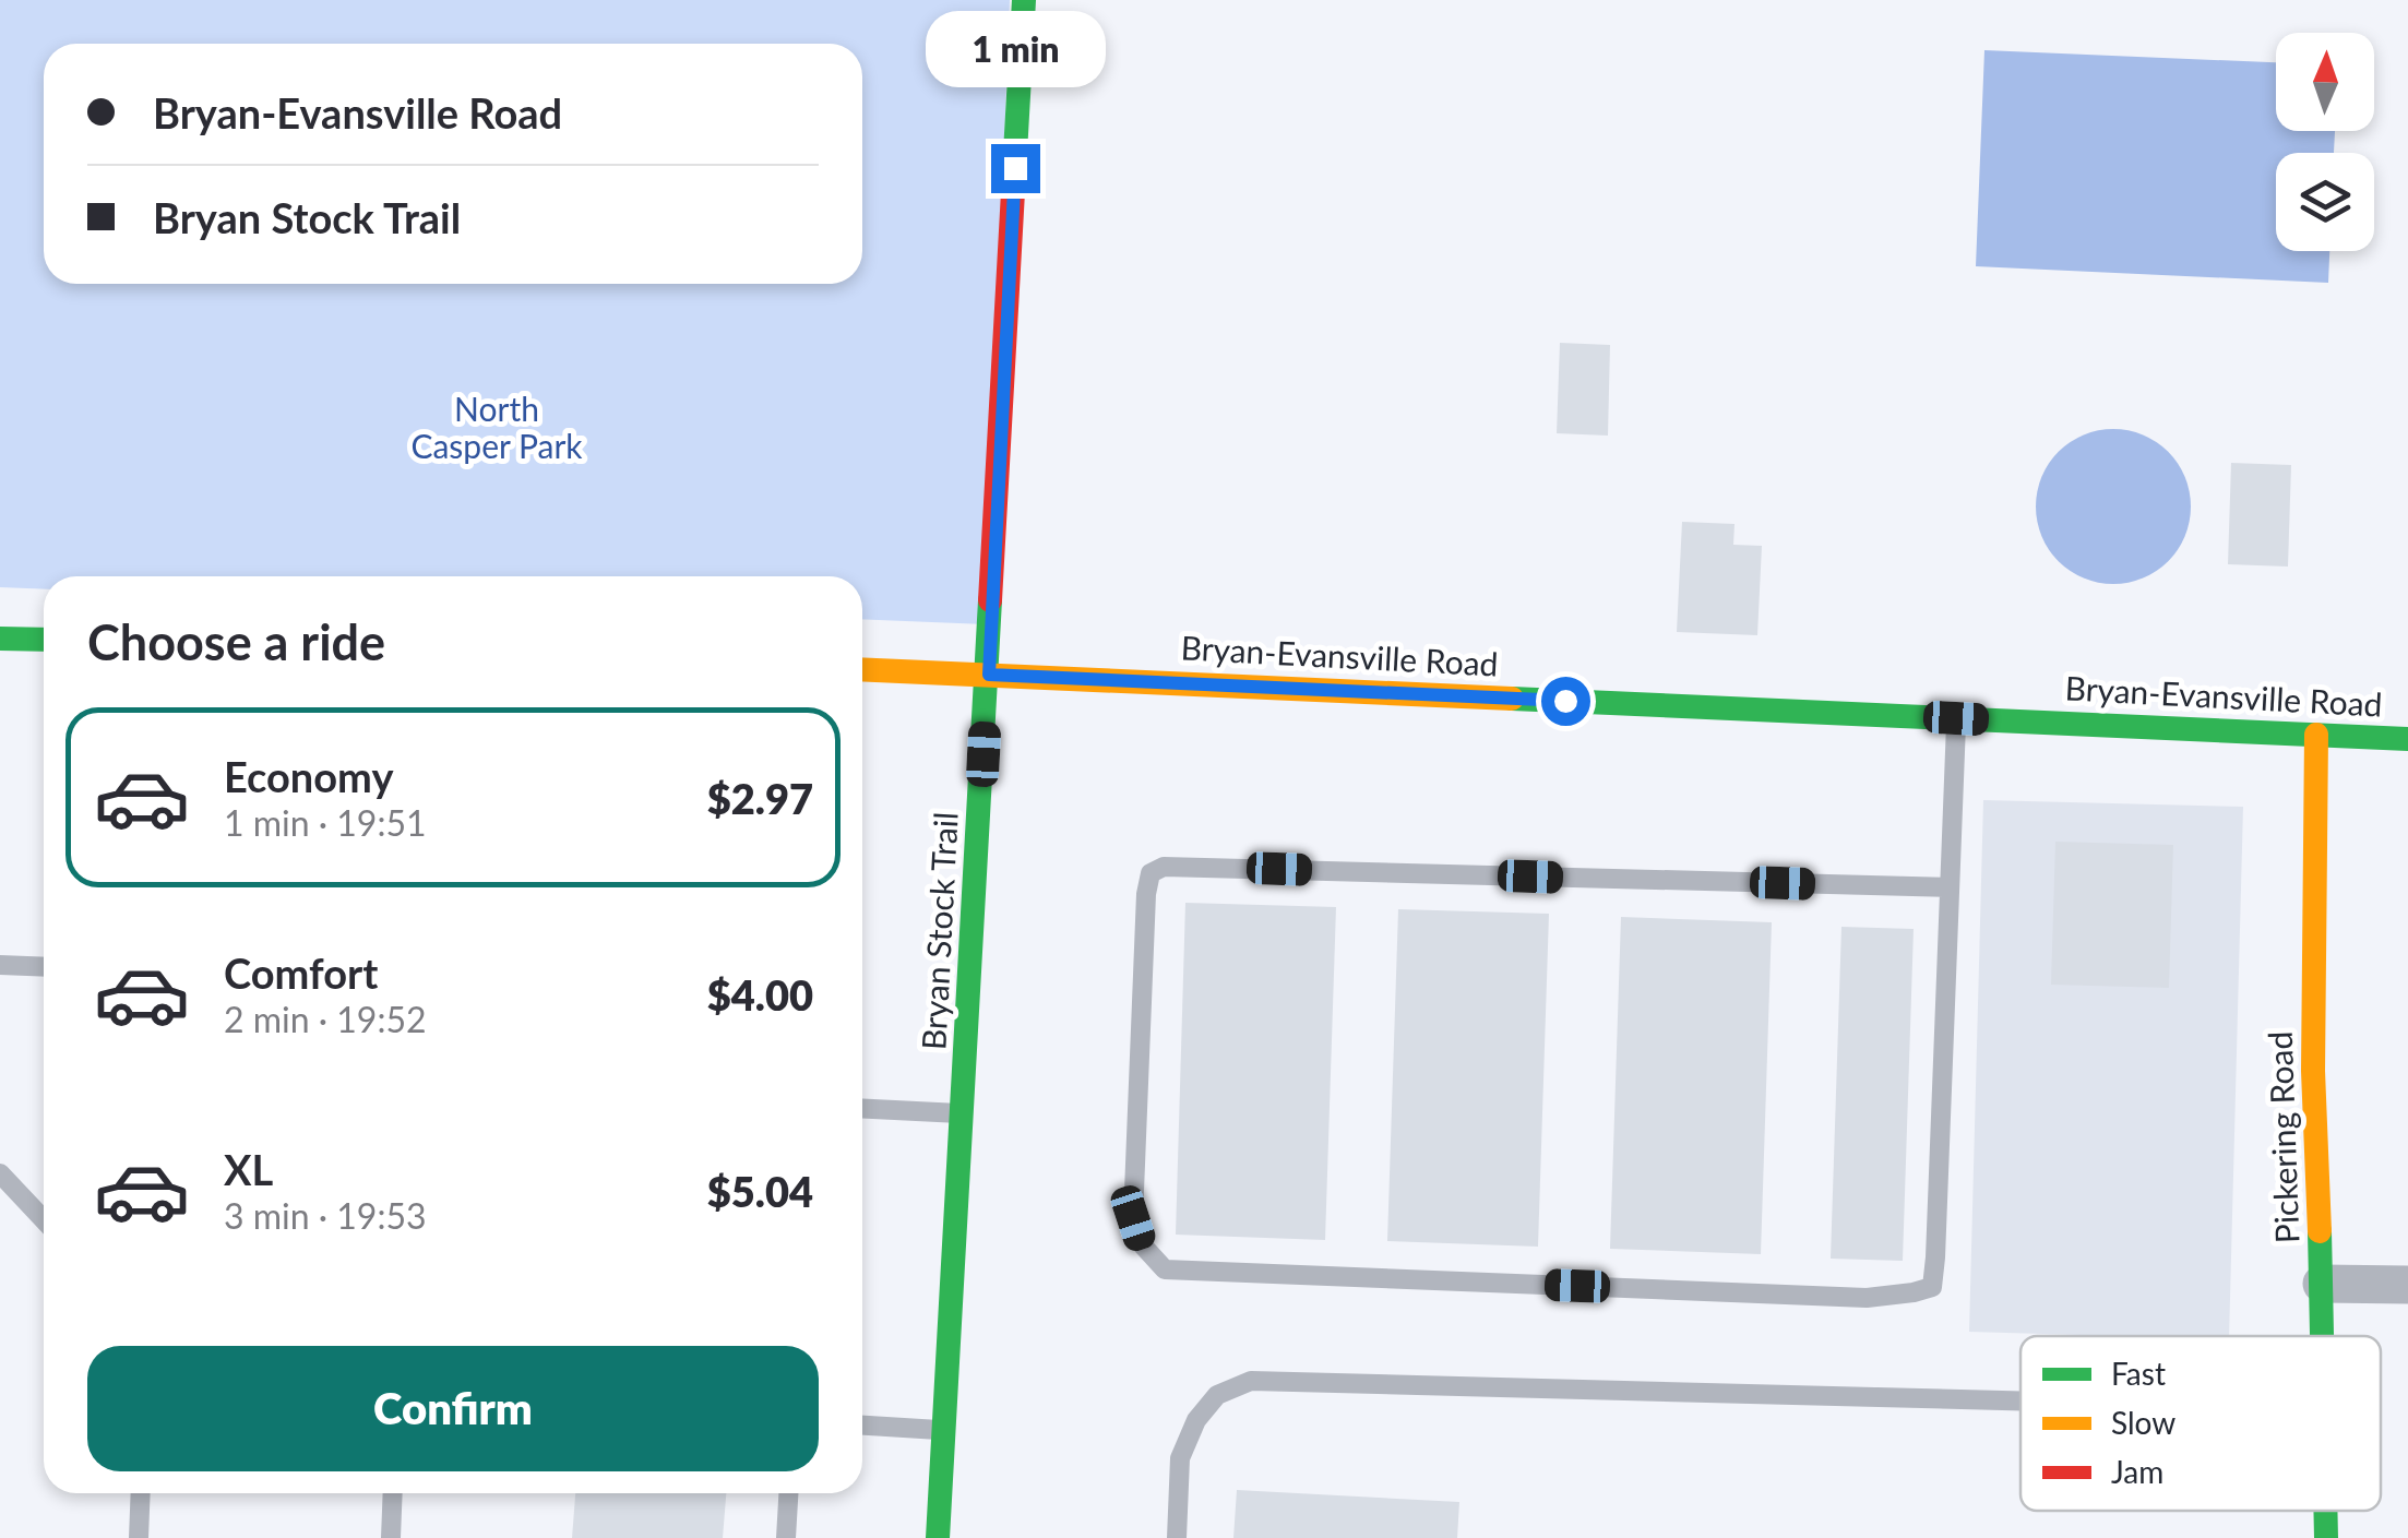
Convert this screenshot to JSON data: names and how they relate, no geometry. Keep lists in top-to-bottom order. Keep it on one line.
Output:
{"streets":{"street":["Bryan-Evansville Road","Bryan Stock Trail","Pickering Road"]},"crossings":[["Bryan-Evansville Road","Bryan Stock Trail"],["Bryan-Evansville Road","Pickering Road"]],"parks":["North Casper Park"],"legend":["Fast","Slow","Jam"],"north":"top","page":{"bubble":"1 min","banner":["Bryan-Evansville Road","Bryan Stock Trail"],"heading":"Choose a ride","list":[{"name":"Economy","note":"1 min · 19:51","value":"$2.97"},{"name":"Comfort","note":"2 min · 19:52","value":"$4.00"},{"name":"XL","note":"3 min · 19:53","value":"$5.04"}],"buttons":"Confirm"}}
